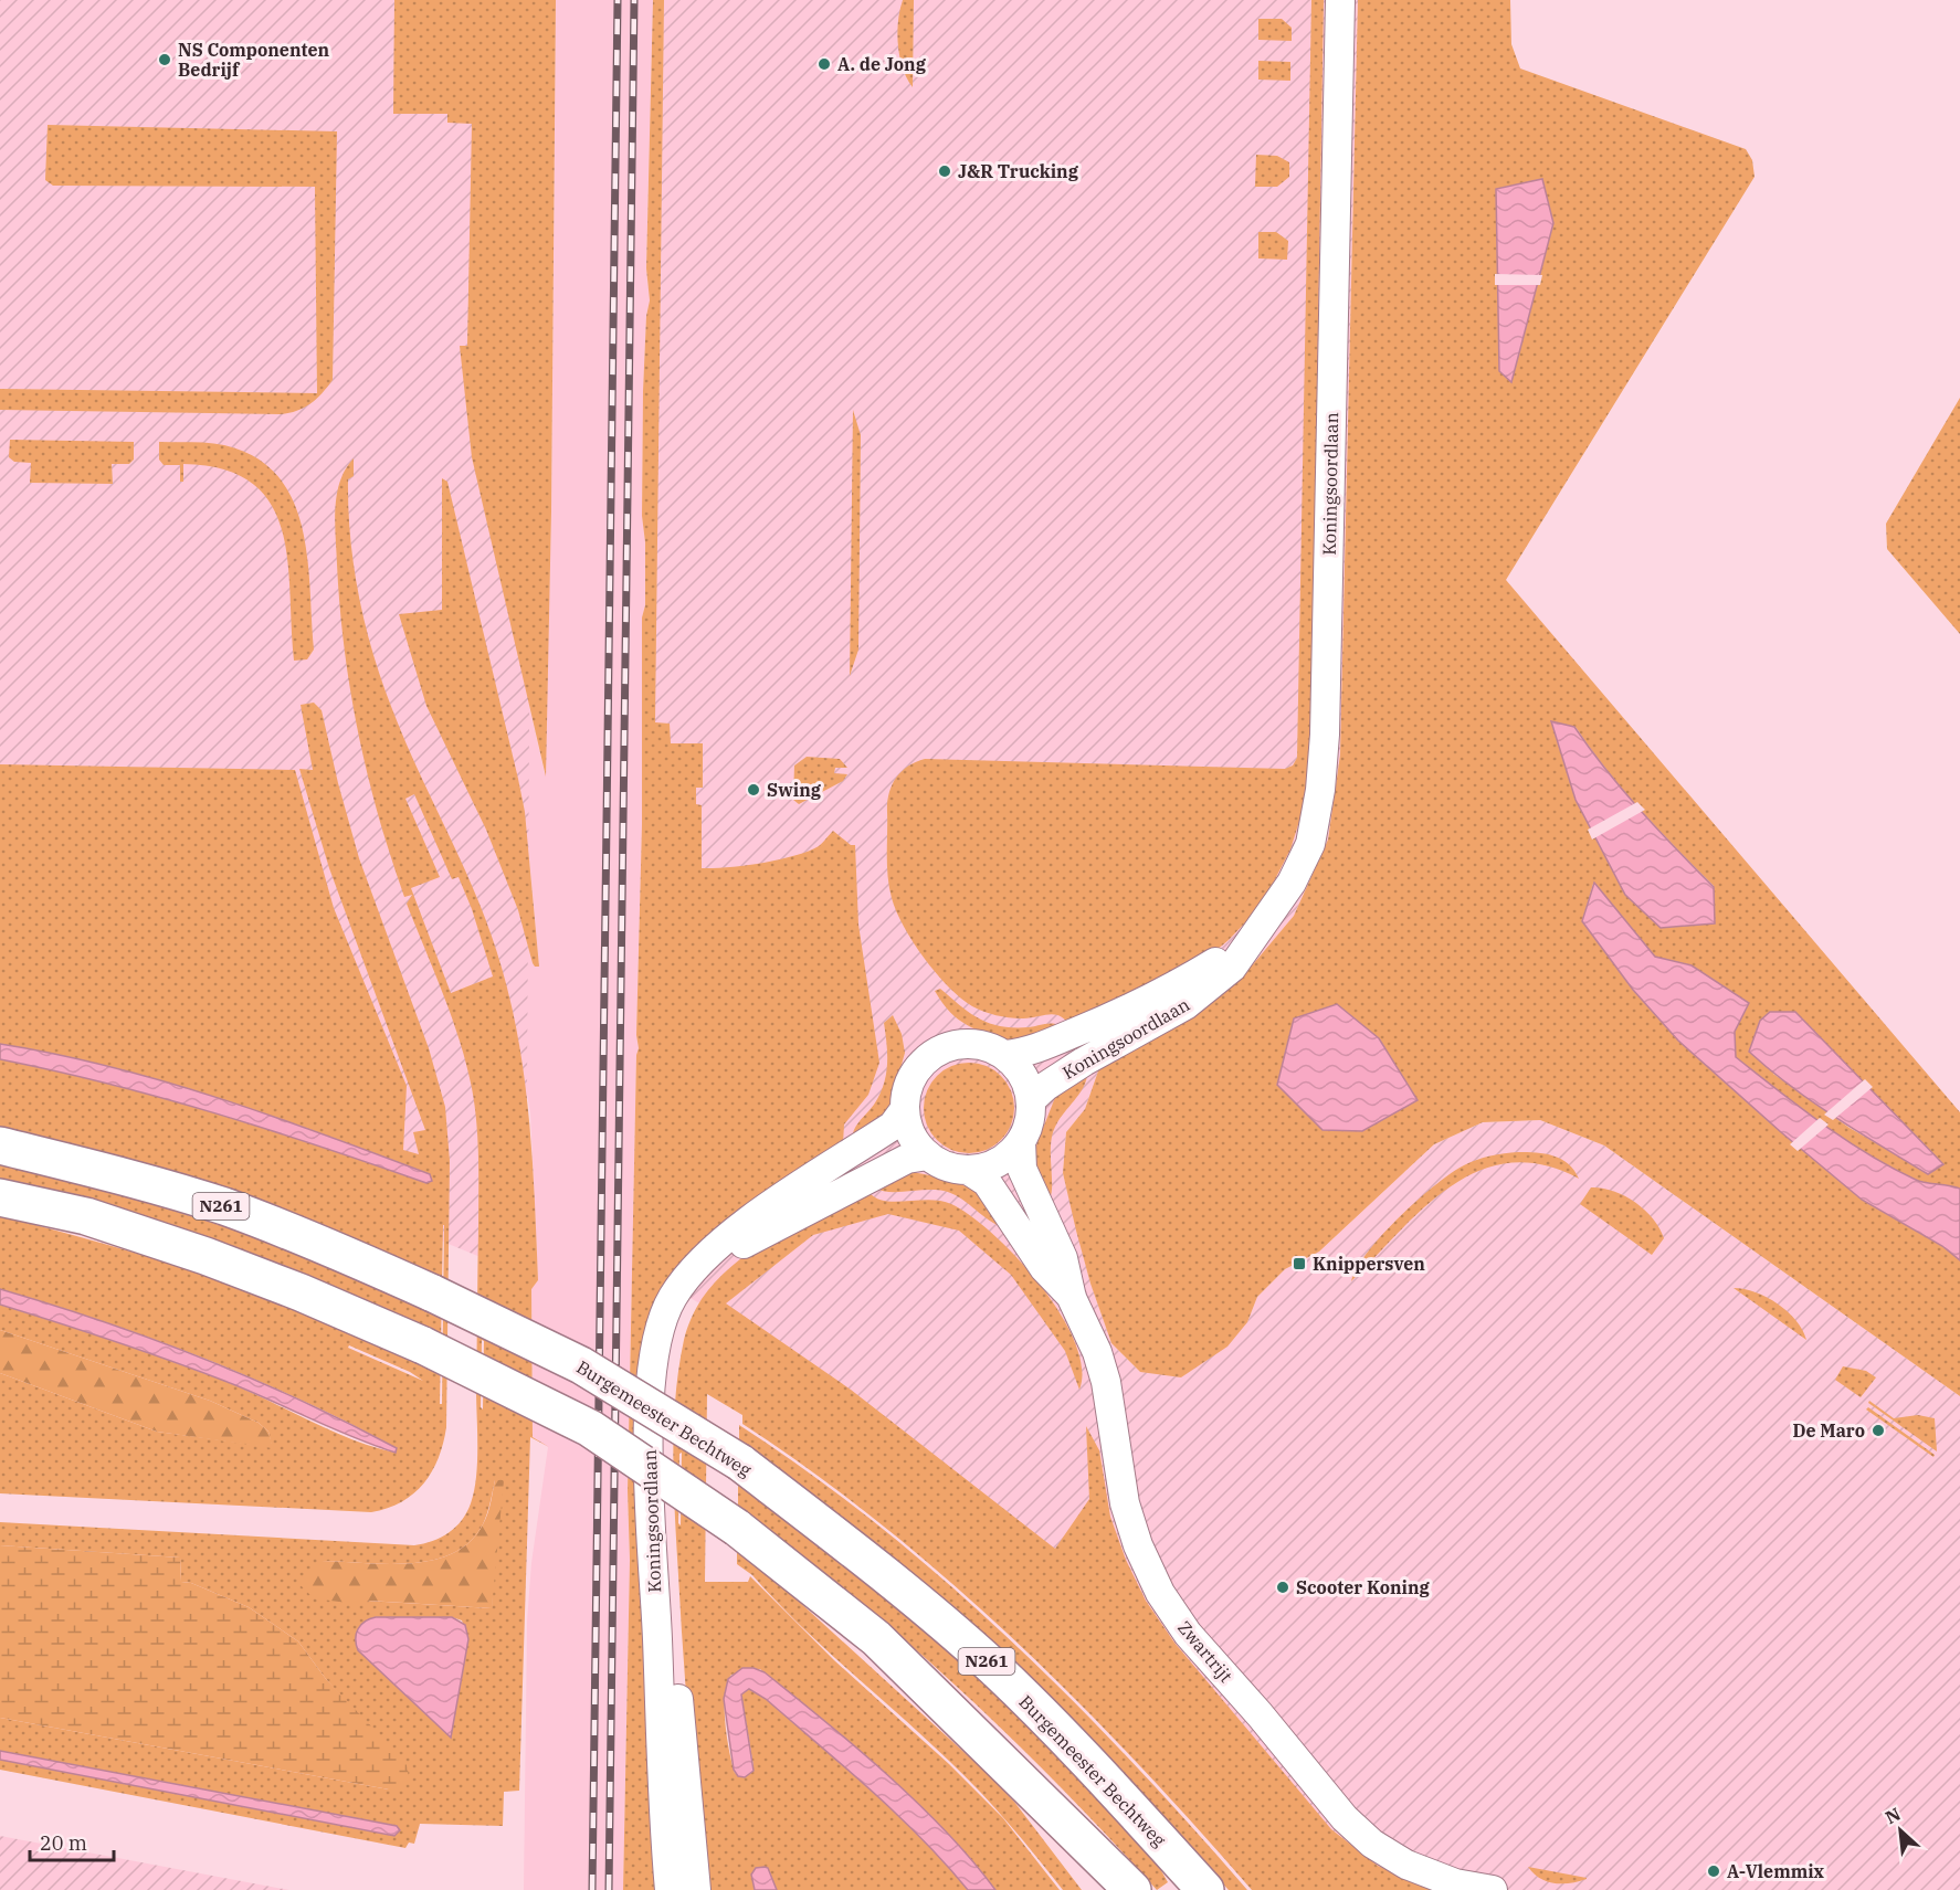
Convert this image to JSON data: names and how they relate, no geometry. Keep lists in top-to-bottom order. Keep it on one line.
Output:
{"streets":{"main road":["N261","Burgemeester Bechtweg"],"street":["Koningsoordlaan","Zwartrijt"]},"crossings":[["Koningsoordlaan","Zwartrijt"]],"places":{"other":["NS Componenten Bedrijf","A. de Jong","J&R Trucking","Swing","De Maro","Scooter Koning","A-Vlemmix"],"transit":["Knippersven"]},"scale_bar":"20 m","north":"top left"}
